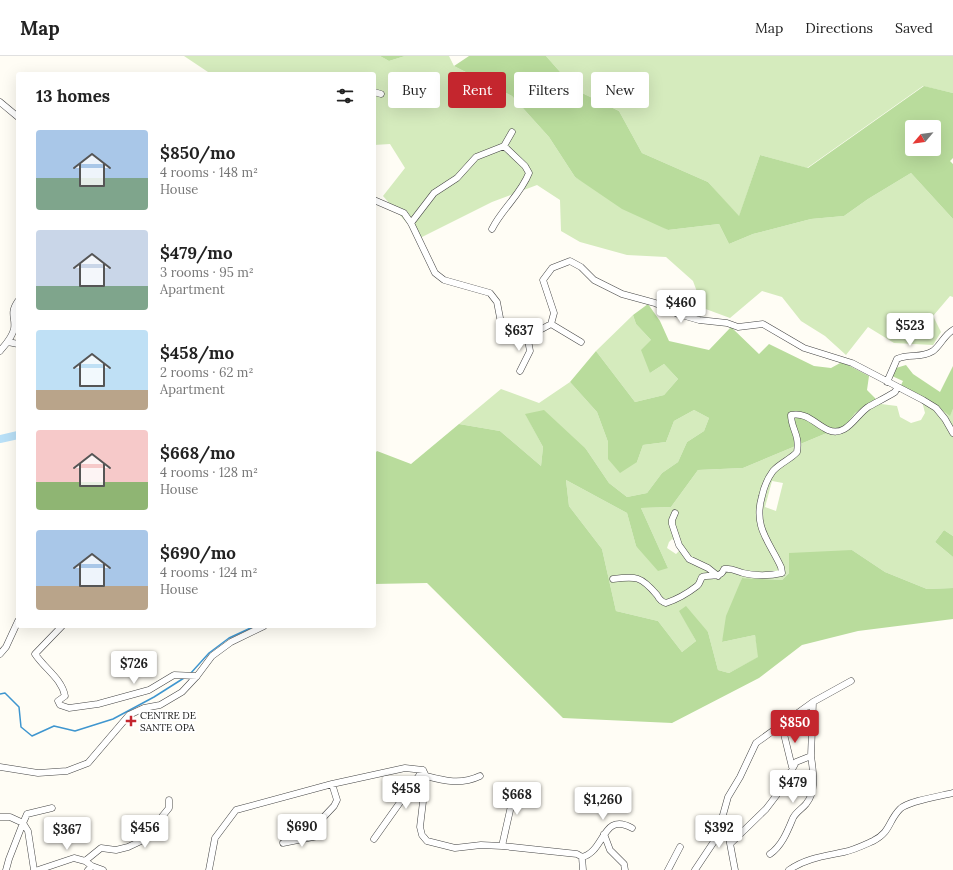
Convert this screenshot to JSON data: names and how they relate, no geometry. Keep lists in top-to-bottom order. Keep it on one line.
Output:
{"places":{"health":["CENTRE DE SANTE OPA"]},"north":"bottom left","page":{"header":"Map","nav":["Map","Directions","Saved"],"chip":["Buy","Rent","Filters","New"],"heading":"13 homes","list":[{"name":"$850/mo","note":"4 rooms · 148 m² · House"},{"name":"$479/mo","note":"3 rooms · 95 m² · Apartment"},{"name":"$458/mo","note":"2 rooms · 62 m² · Apartment"},{"name":"$668/mo","note":"4 rooms · 128 m² · House"},{"name":"$690/mo","note":"4 rooms · 124 m² · House"}],"price":["$460","$523","$637","$726","$850","$479","$458","$668","$1,260","$690","$456","$392","$367"]}}
